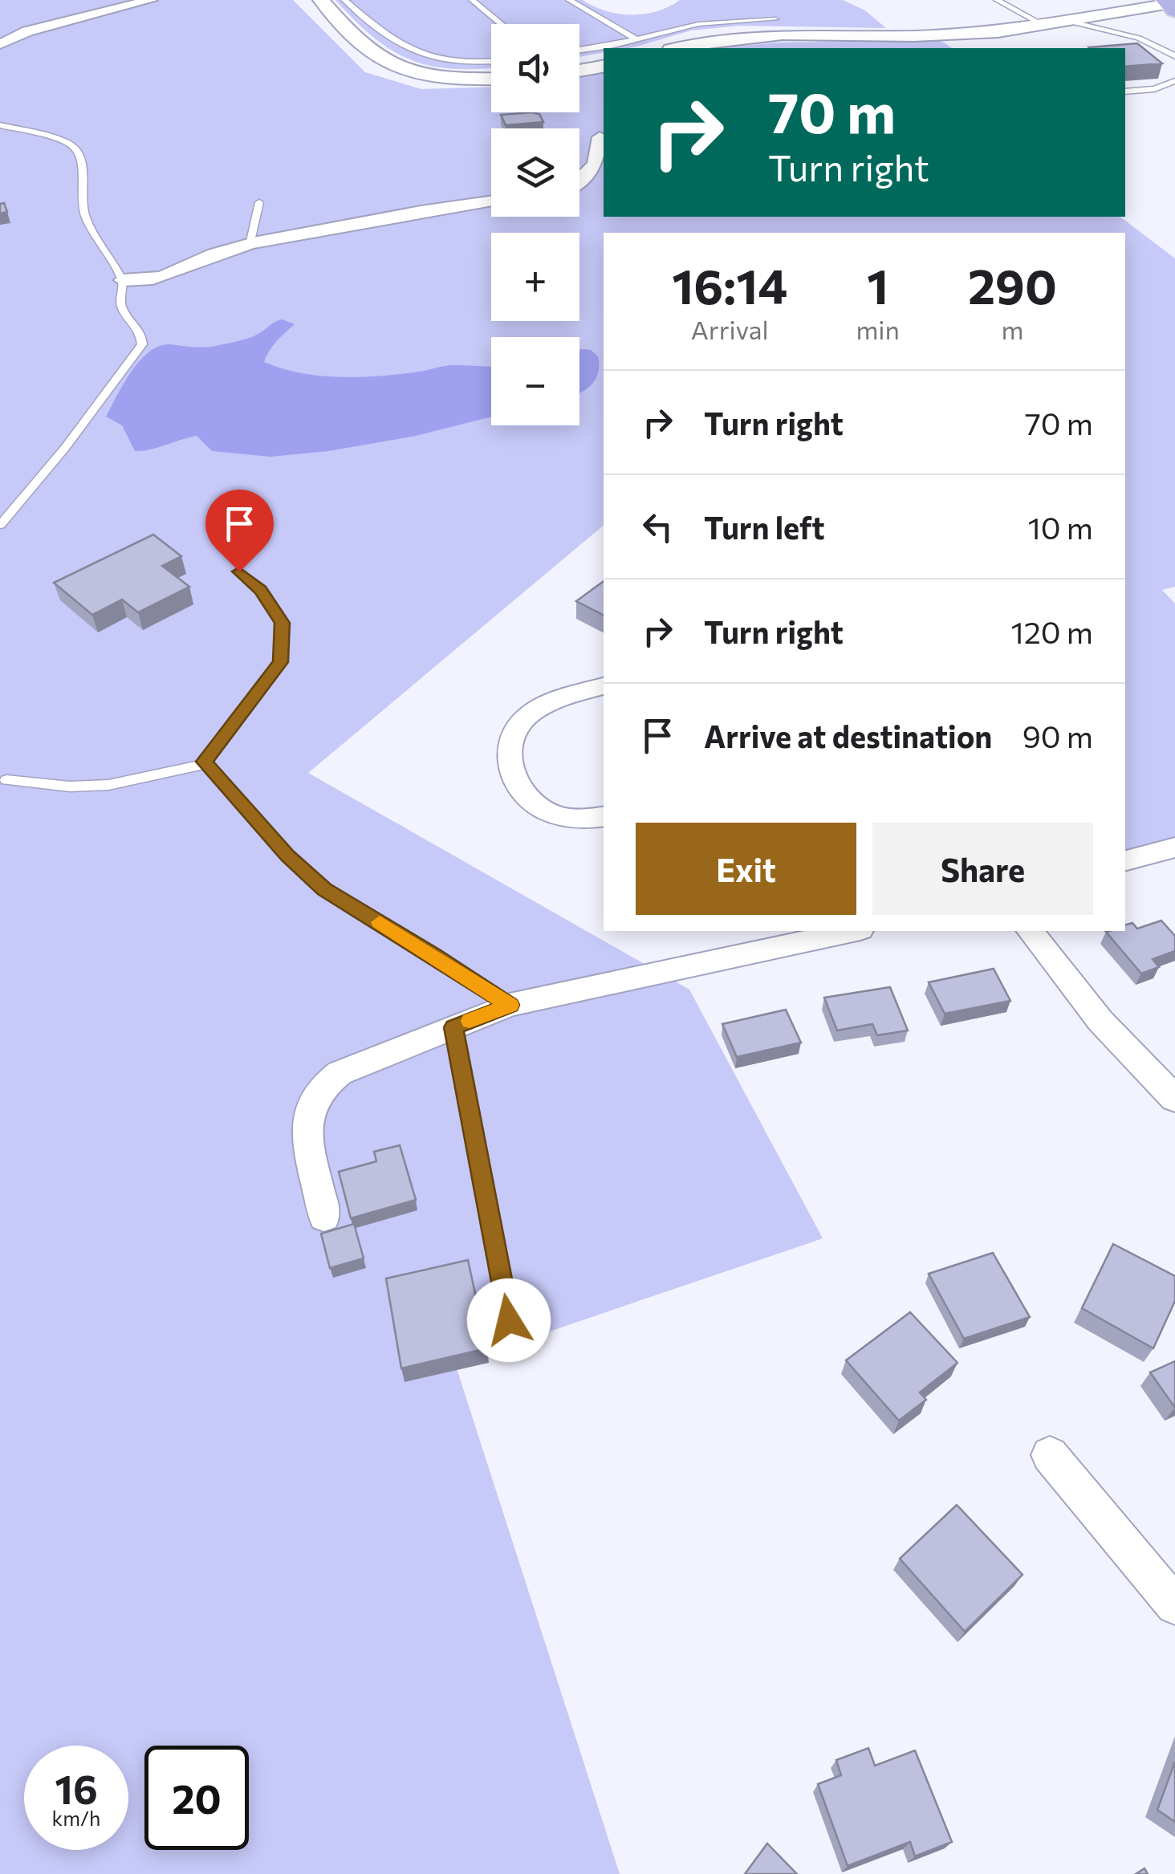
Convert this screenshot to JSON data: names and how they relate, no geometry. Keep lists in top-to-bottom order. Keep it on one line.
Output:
{"page":{"map_buttons":["+","−"],"turn":["70 m","Turn right"],"eta":["16:14","Arrival","1","min","290","m"],"list":[{"name":"Turn right","value":"70 m"},{"name":"Turn left","value":"10 m"},{"name":"Turn right","value":"120 m"},{"name":"Arrive at destination","value":"90 m"}],"buttons":["Exit","Share"],"speed":"16 km/h","limit":"20"}}
